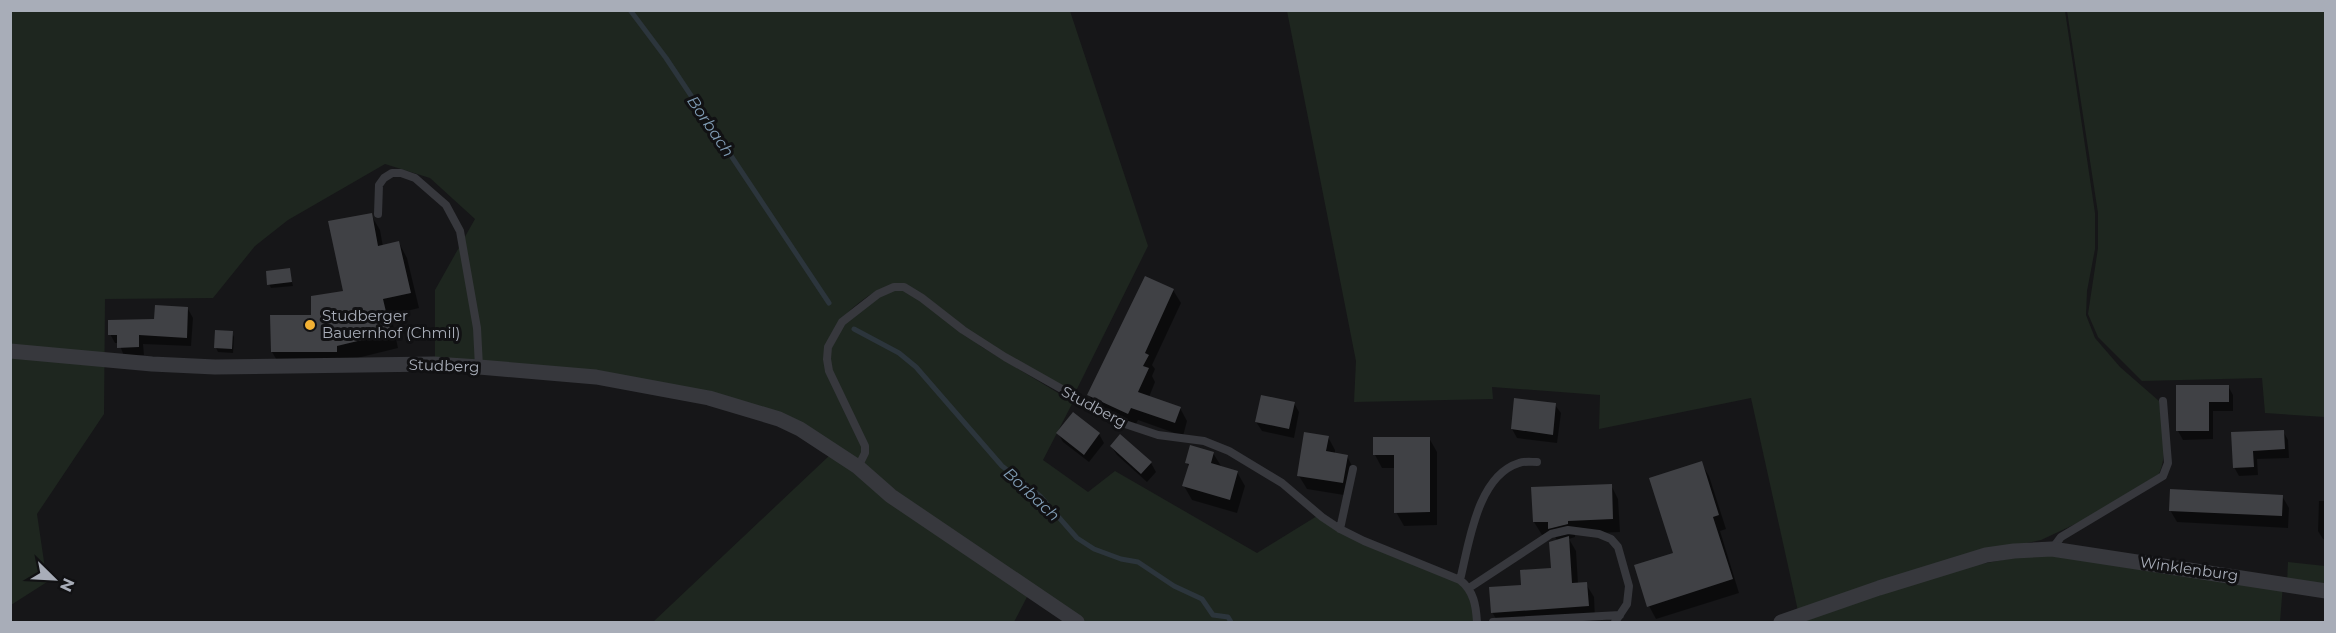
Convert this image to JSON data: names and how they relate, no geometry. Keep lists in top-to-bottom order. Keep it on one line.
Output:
{"streets":{"street":["Studberg","Winklenburg"]},"water":["Borbach"],"places":["Studberger Bauernhof (Chmil)"],"north":"bottom right"}
